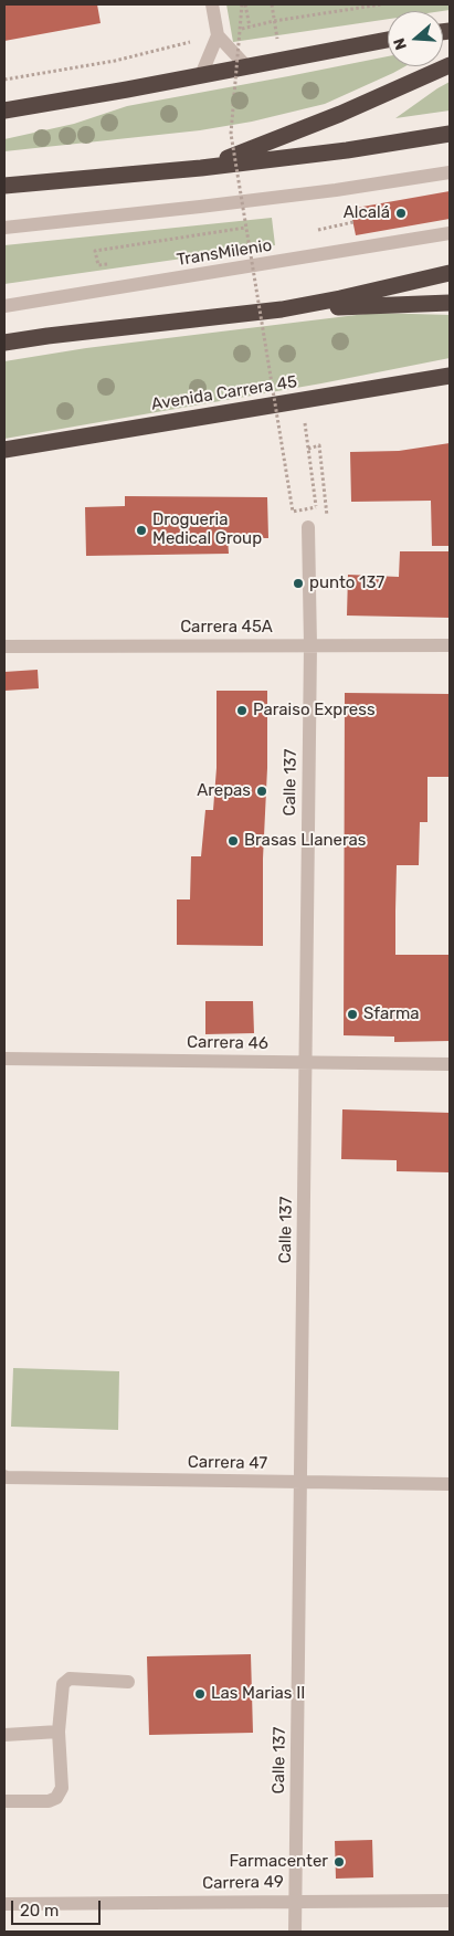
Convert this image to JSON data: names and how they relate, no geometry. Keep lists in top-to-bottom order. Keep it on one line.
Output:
{"streets":{"highway":["Avenida Carrera 45"],"street":["TransMilenio","Carrera 45A","Calle 137","Carrera 46","Carrera 47","Carrera 49"]},"crossings":[["Carrera 45A","Calle 137"],["Calle 137","Carrera 46"],["Calle 137","Carrera 47"],["Calle 137","Carrera 49"]],"places":["Alcalá","Drogueria Medical Group","punto 137","Paraiso Express","Arepas","Brasas Llaneras","Sfarma","Las Marias II","Farmacenter"],"scale_bar":"20 m","north":"left"}
